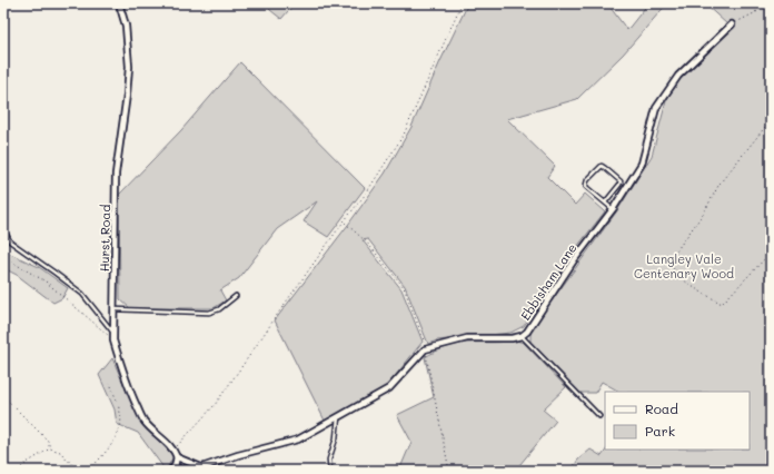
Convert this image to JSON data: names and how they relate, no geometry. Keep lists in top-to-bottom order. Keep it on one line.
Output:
{"streets":{"street":["Hurst Road","Ebbisham Lane"]},"parks":["Langley Vale Centenary Wood"],"legend":["Road","Park"]}
